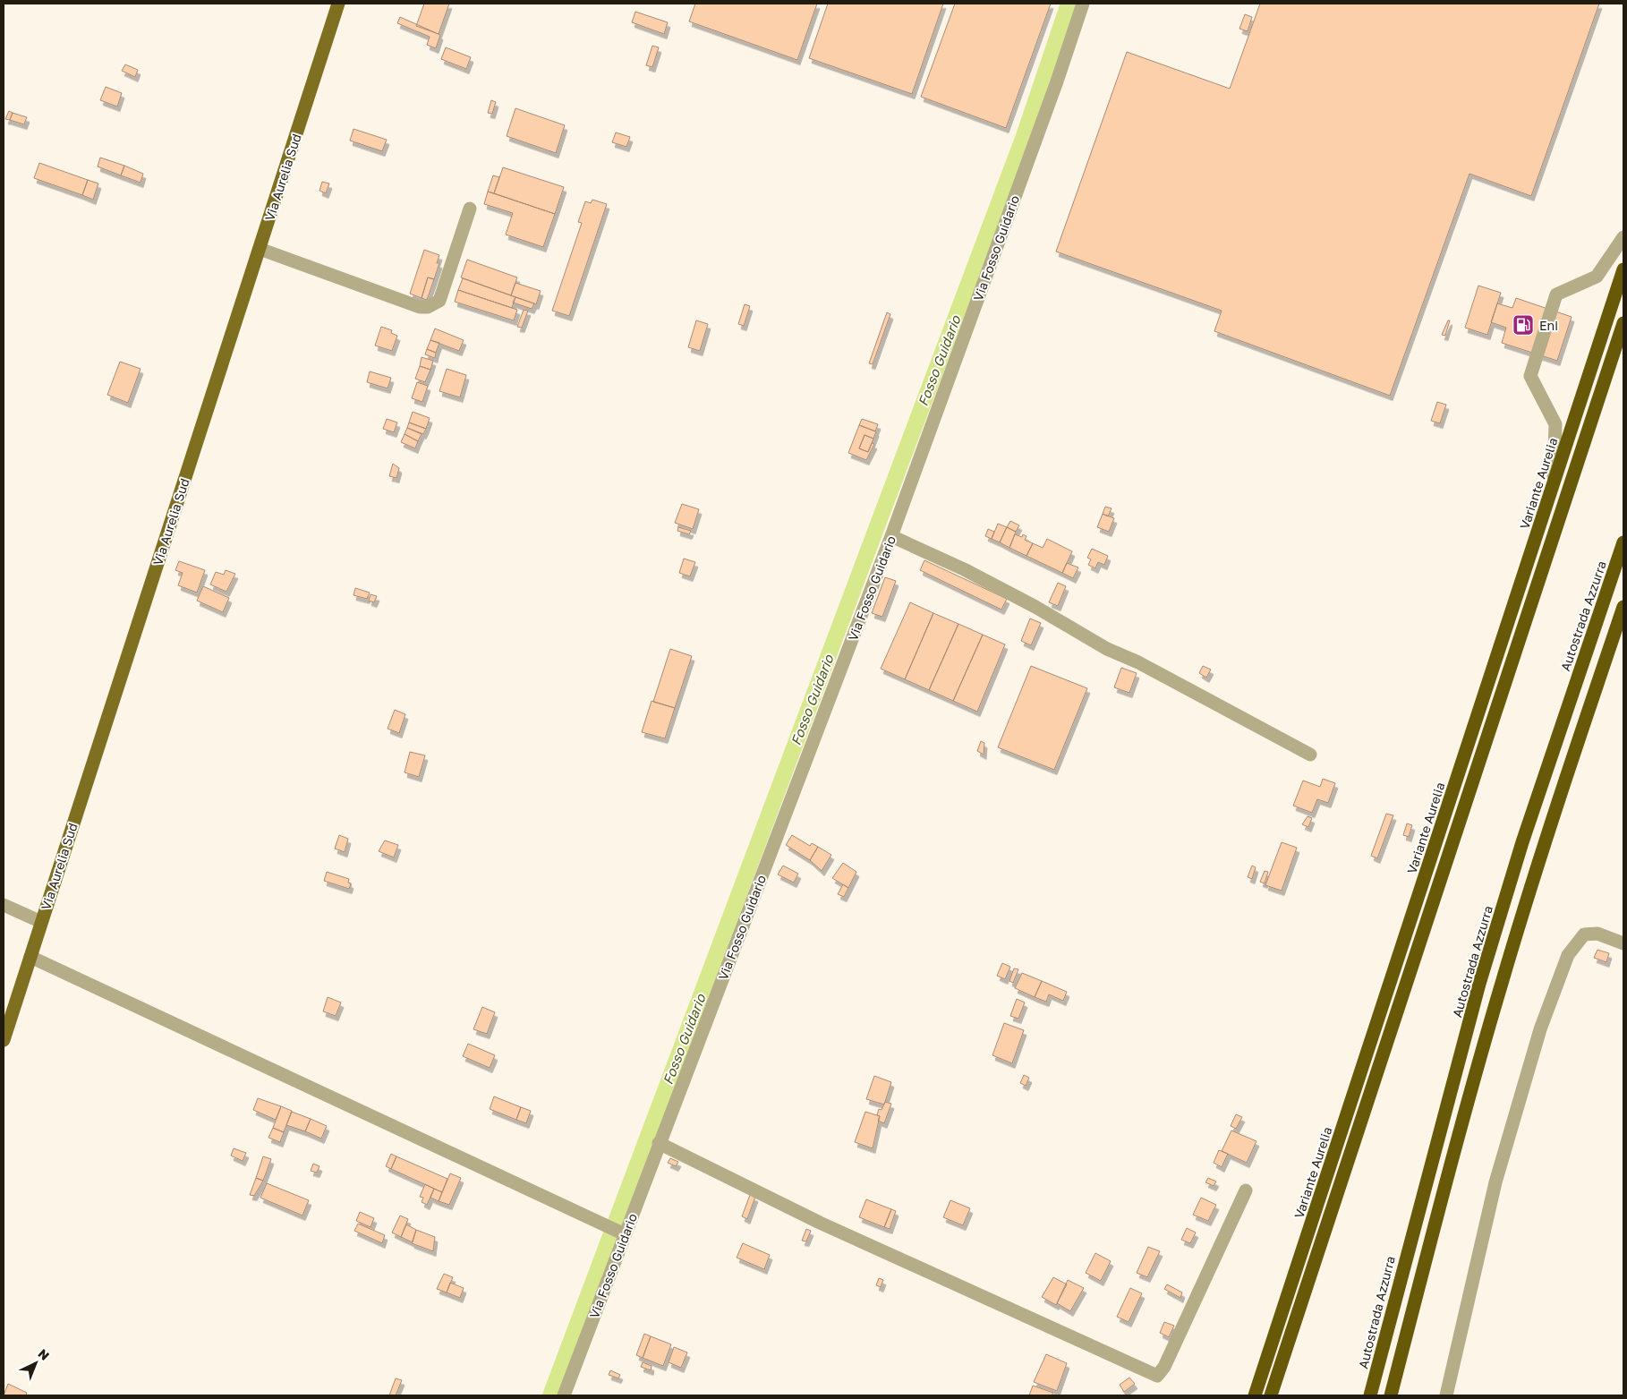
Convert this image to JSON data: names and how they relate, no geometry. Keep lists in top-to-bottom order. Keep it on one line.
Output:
{"streets":{"highway":["Variante Aurelia","Autostrada Azzurra"],"main road":["Via Aurelia Sud"],"street":["Via Fosso Guidario"]},"water":["Fosso Guidario"],"places":{"fuel station":["Eni"]},"north":"top right"}
